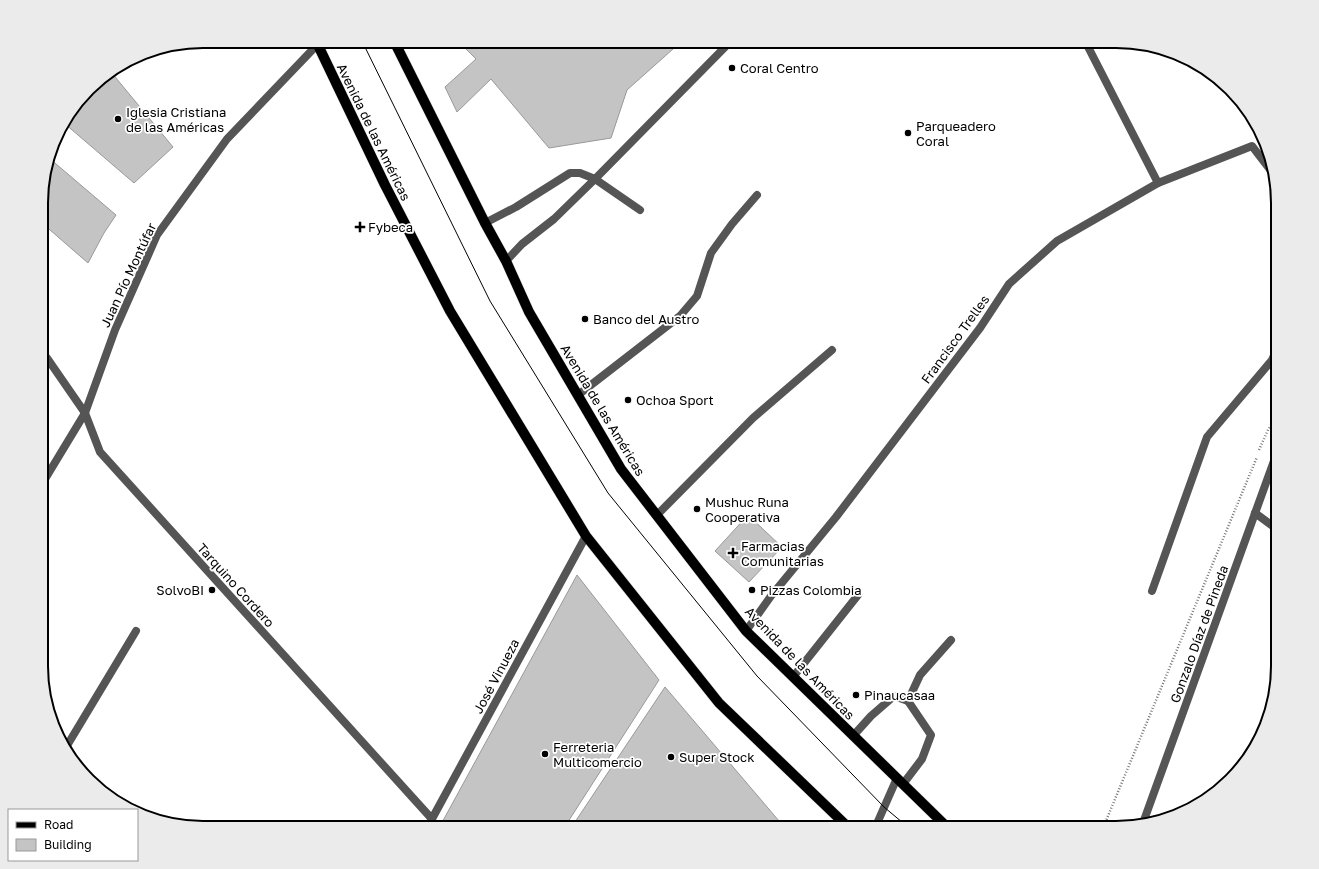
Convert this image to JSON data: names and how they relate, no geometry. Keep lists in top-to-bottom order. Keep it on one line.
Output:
{"streets":{"main road":["Avenida de las Américas"],"street":["Juan Pío Montúfar","Francisco Trelles","Tarquino Cordero","Gonzalo Díaz de Pineda","José Vinueza"]},"crossings":[["Avenida de las Américas","Francisco Trelles"],["Avenida de las Américas","José Vinueza"],["Juan Pío Montúfar","Tarquino Cordero"],["Tarquino Cordero","José Vinueza"]],"places":{"other":["Coral Centro","Iglesia Cristiana de las Américas","Parqueadero Coral","Banco del Austro","Ochoa Sport","Mushuc Runa Cooperativa","SolvoBI","Pizzas Colombia","Pinaucasaa","Ferreteria Multicomercio","Super Stock"],"health":["Fybeca","Farmacias Comunitarias"]},"legend":["Road","Building"]}
